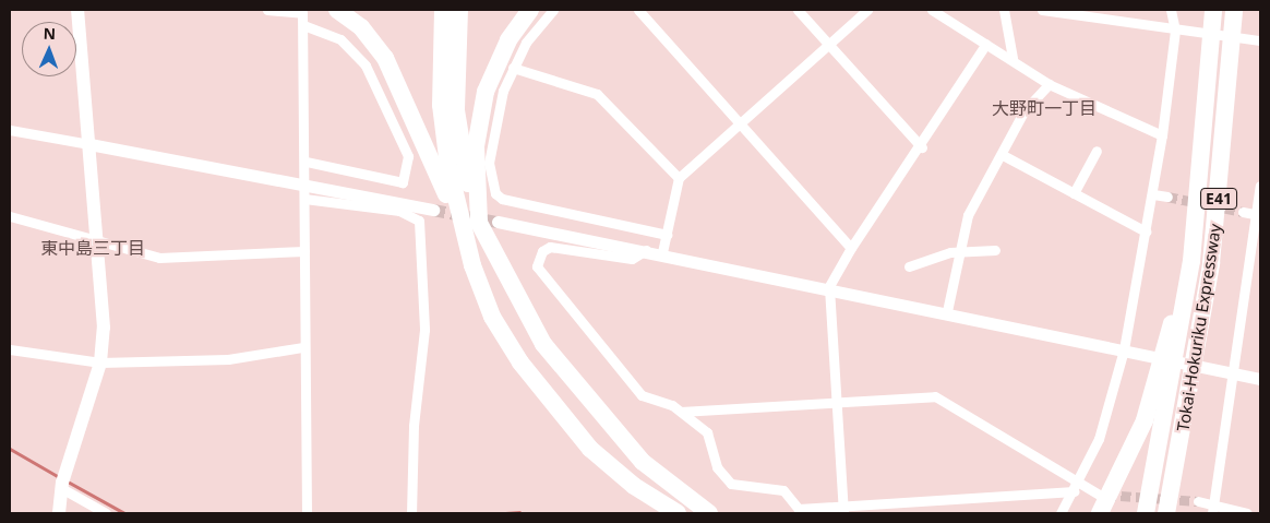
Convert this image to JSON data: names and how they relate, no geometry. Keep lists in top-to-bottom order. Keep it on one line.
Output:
{"streets":{"highway":["E41","Tokai-Hokuriku Expressway"]},"districts":["大野町一丁目","東中島三丁目"],"north":"top"}
